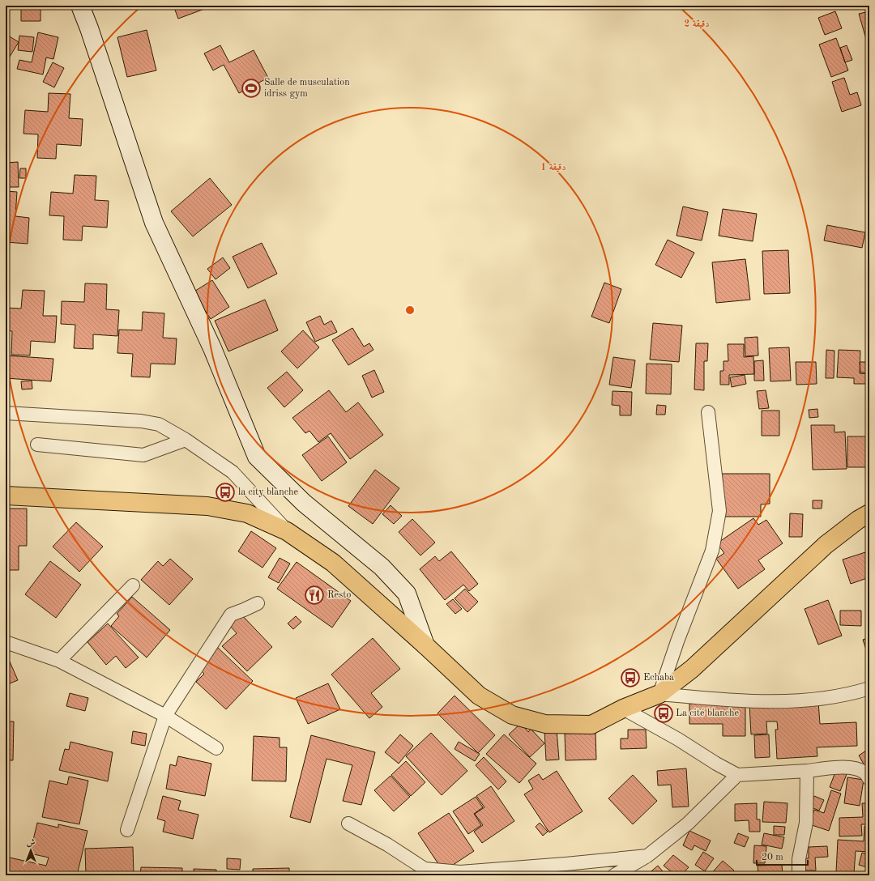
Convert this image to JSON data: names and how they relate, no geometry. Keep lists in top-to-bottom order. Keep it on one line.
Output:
{"places":{"sports":["Salle de musculation idriss gym"],"bus stop":["la city blanche","Echaba","La cité blanche"],"restaurant":["Resto"]},"scale_bar":"20 m","north":"top","rings":["2 دقيقة","1 دقيقة"]}
